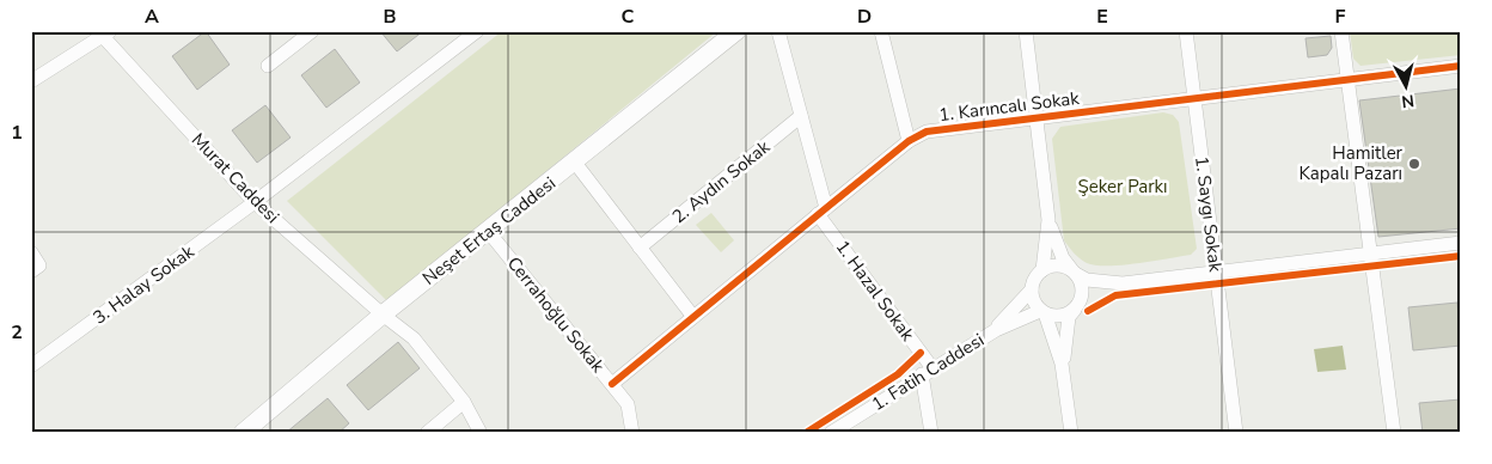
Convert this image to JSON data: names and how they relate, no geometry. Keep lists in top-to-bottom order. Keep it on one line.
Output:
{"streets":{"main road":["Neşet Ertaş Caddesi"],"street":["1. Karıncalı Sokak","Murat Caddesi","2. Aydın Sokak","1. Saygı Sokak","3. Halay Sokak","1. Hazal Sokak","Cerrahoğlu Sokak","1. Fatih Caddesi"]},"crossings":[["1. Karıncalı Sokak","1. Saygı Sokak"],["1. Karıncalı Sokak","1. Hazal Sokak"],["1. Karıncalı Sokak","Cerrahoğlu Sokak"],["Murat Caddesi","Neşet Ertaş Caddesi"],["Murat Caddesi","3. Halay Sokak"],["Neşet Ertaş Caddesi","Cerrahoğlu Sokak"],["1. Hazal Sokak","1. Fatih Caddesi"]],"parks":["Şeker Parkı"],"places":["Hamitler Kapalı Pazarı"],"north":"bottom","grid":{"columns":["A","B","C","D","E","F"],"rows":["1","2"]}}
